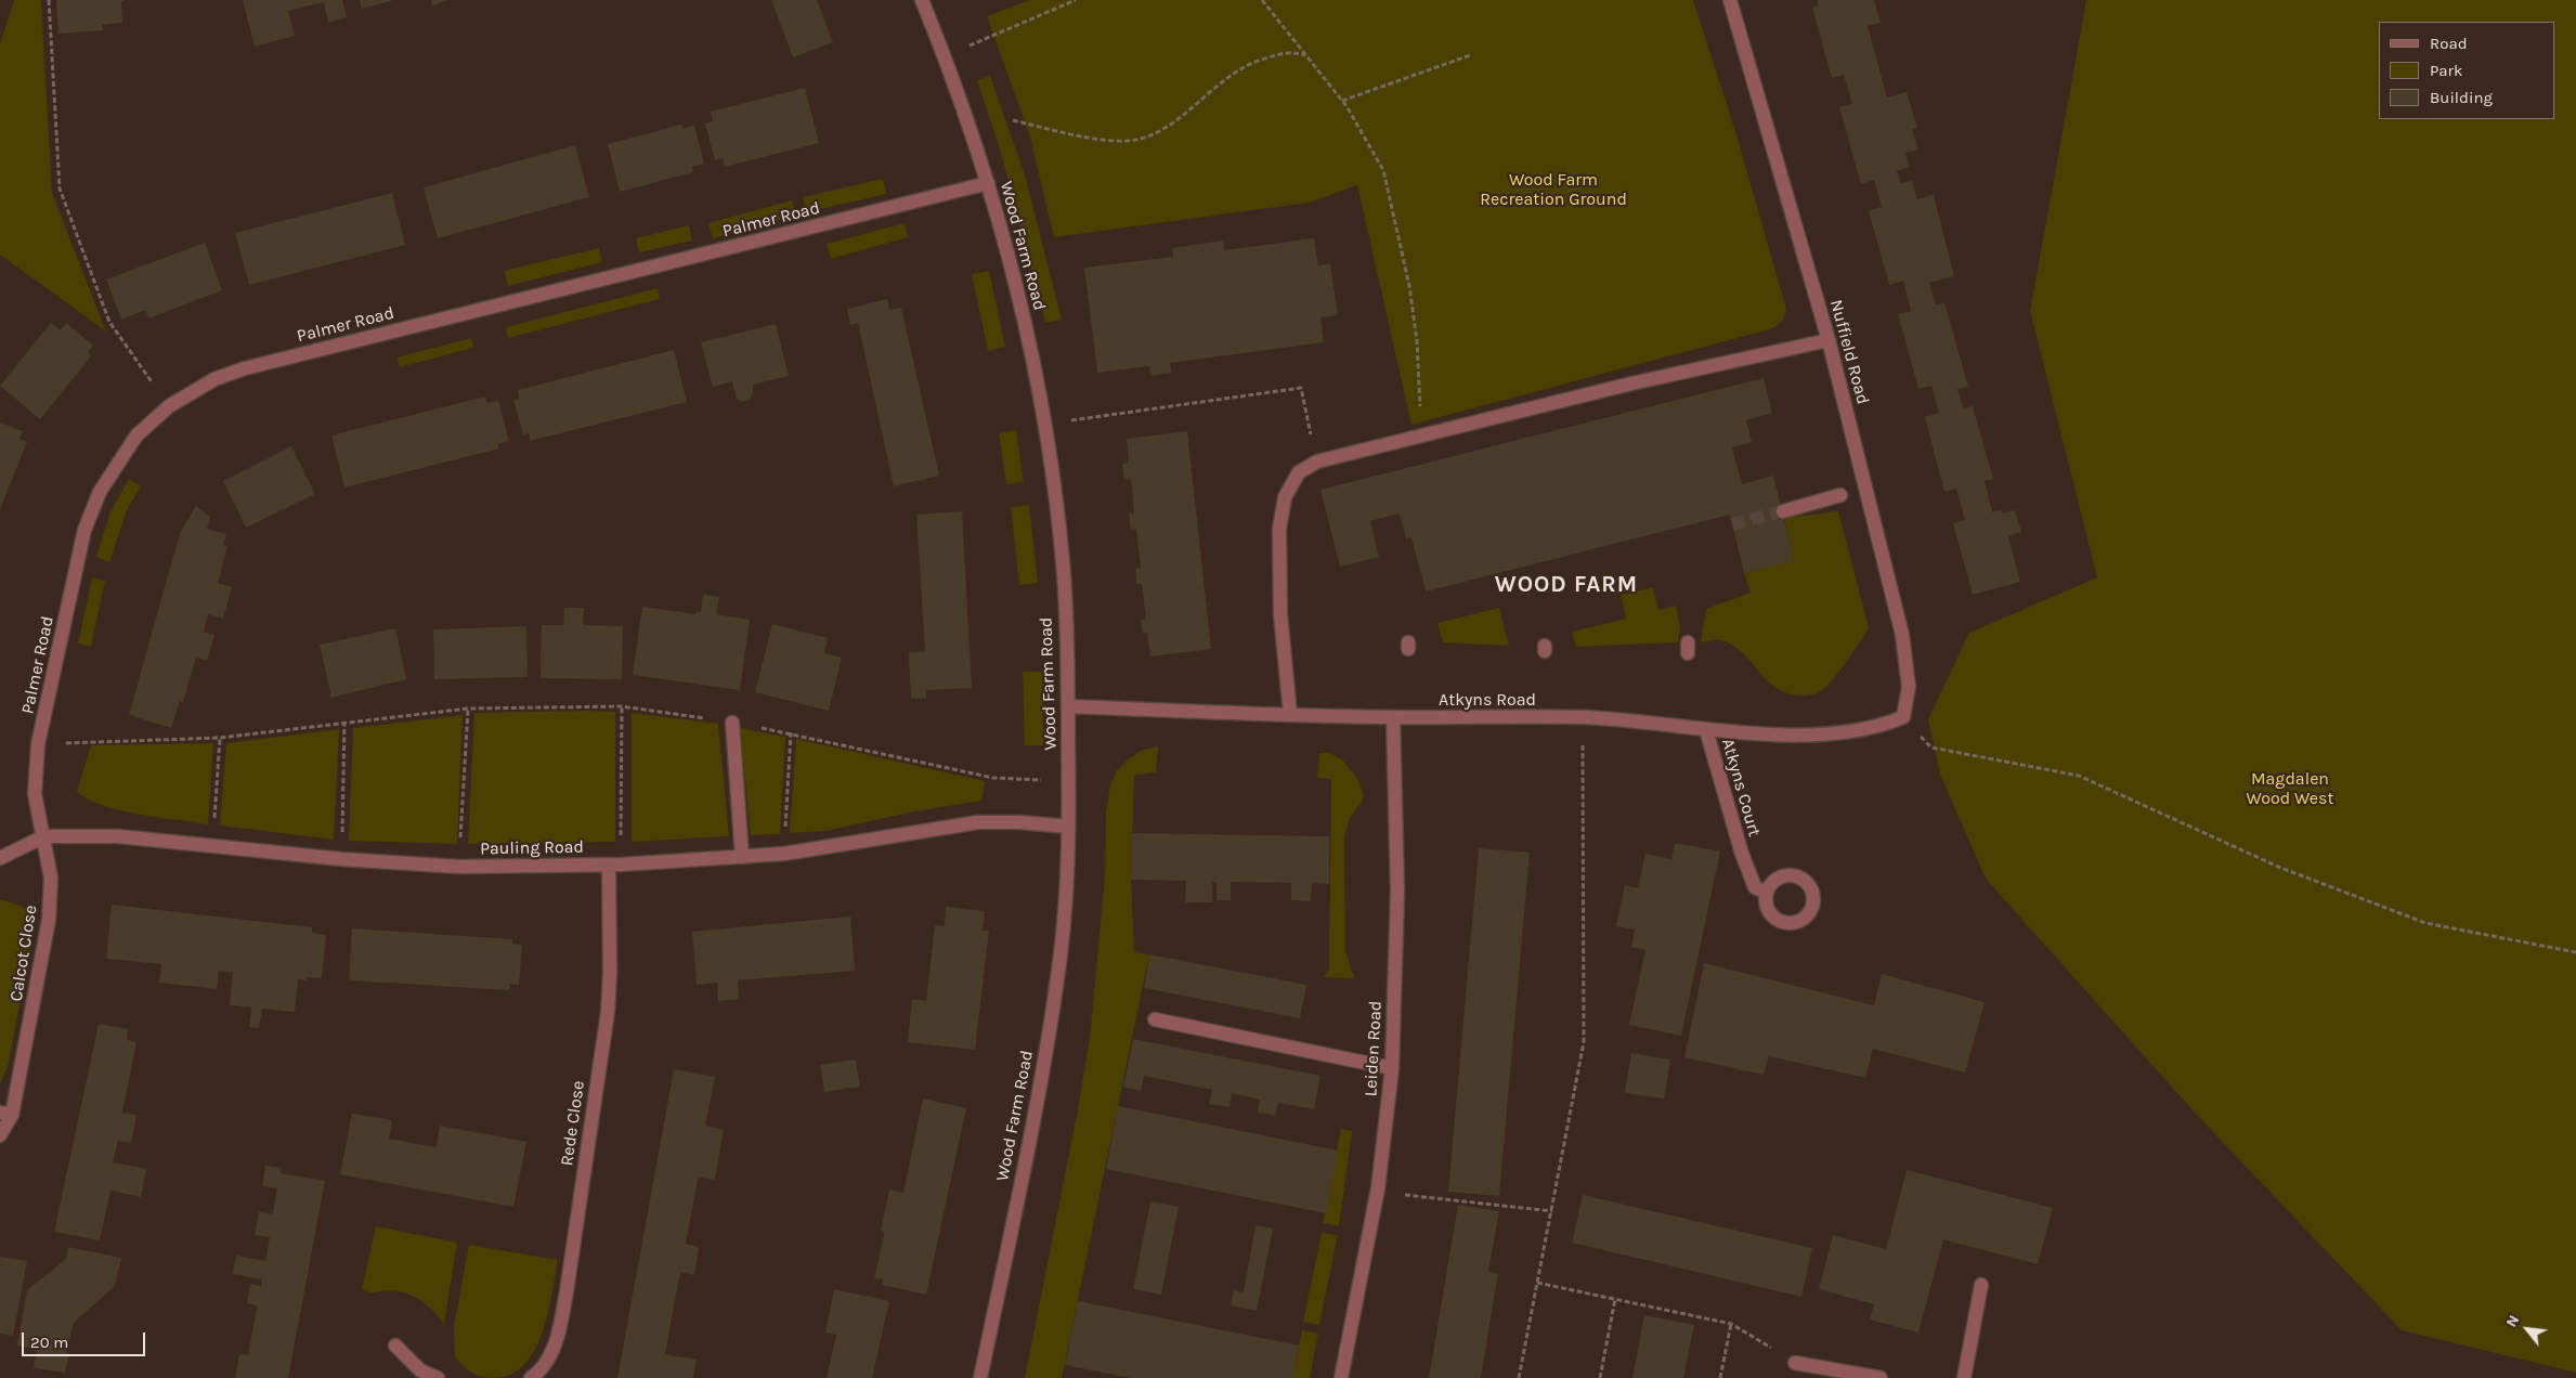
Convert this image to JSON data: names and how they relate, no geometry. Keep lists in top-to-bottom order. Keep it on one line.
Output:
{"streets":{"street":["Palmer Road","Wood Farm Road","Nuffield Road","Atkyns Road","Atkyns Court","Pauling Road","Calcot Close","Leiden Road","Rede Close"]},"crossings":[["Palmer Road","Wood Farm Road"],["Palmer Road","Pauling Road"],["Palmer Road","Calcot Close"],["Wood Farm Road","Atkyns Road"],["Wood Farm Road","Pauling Road"],["Nuffield Road","Atkyns Road"],["Atkyns Road","Atkyns Court"],["Atkyns Road","Leiden Road"],["Pauling Road","Calcot Close"],["Pauling Road","Rede Close"]],"districts":["WOOD FARM"],"parks":["Wood Farm Recreation Ground","Magdalen Wood West"],"legend":["Road","Park","Building"],"scale_bar":"20 m","north":"top left"}
